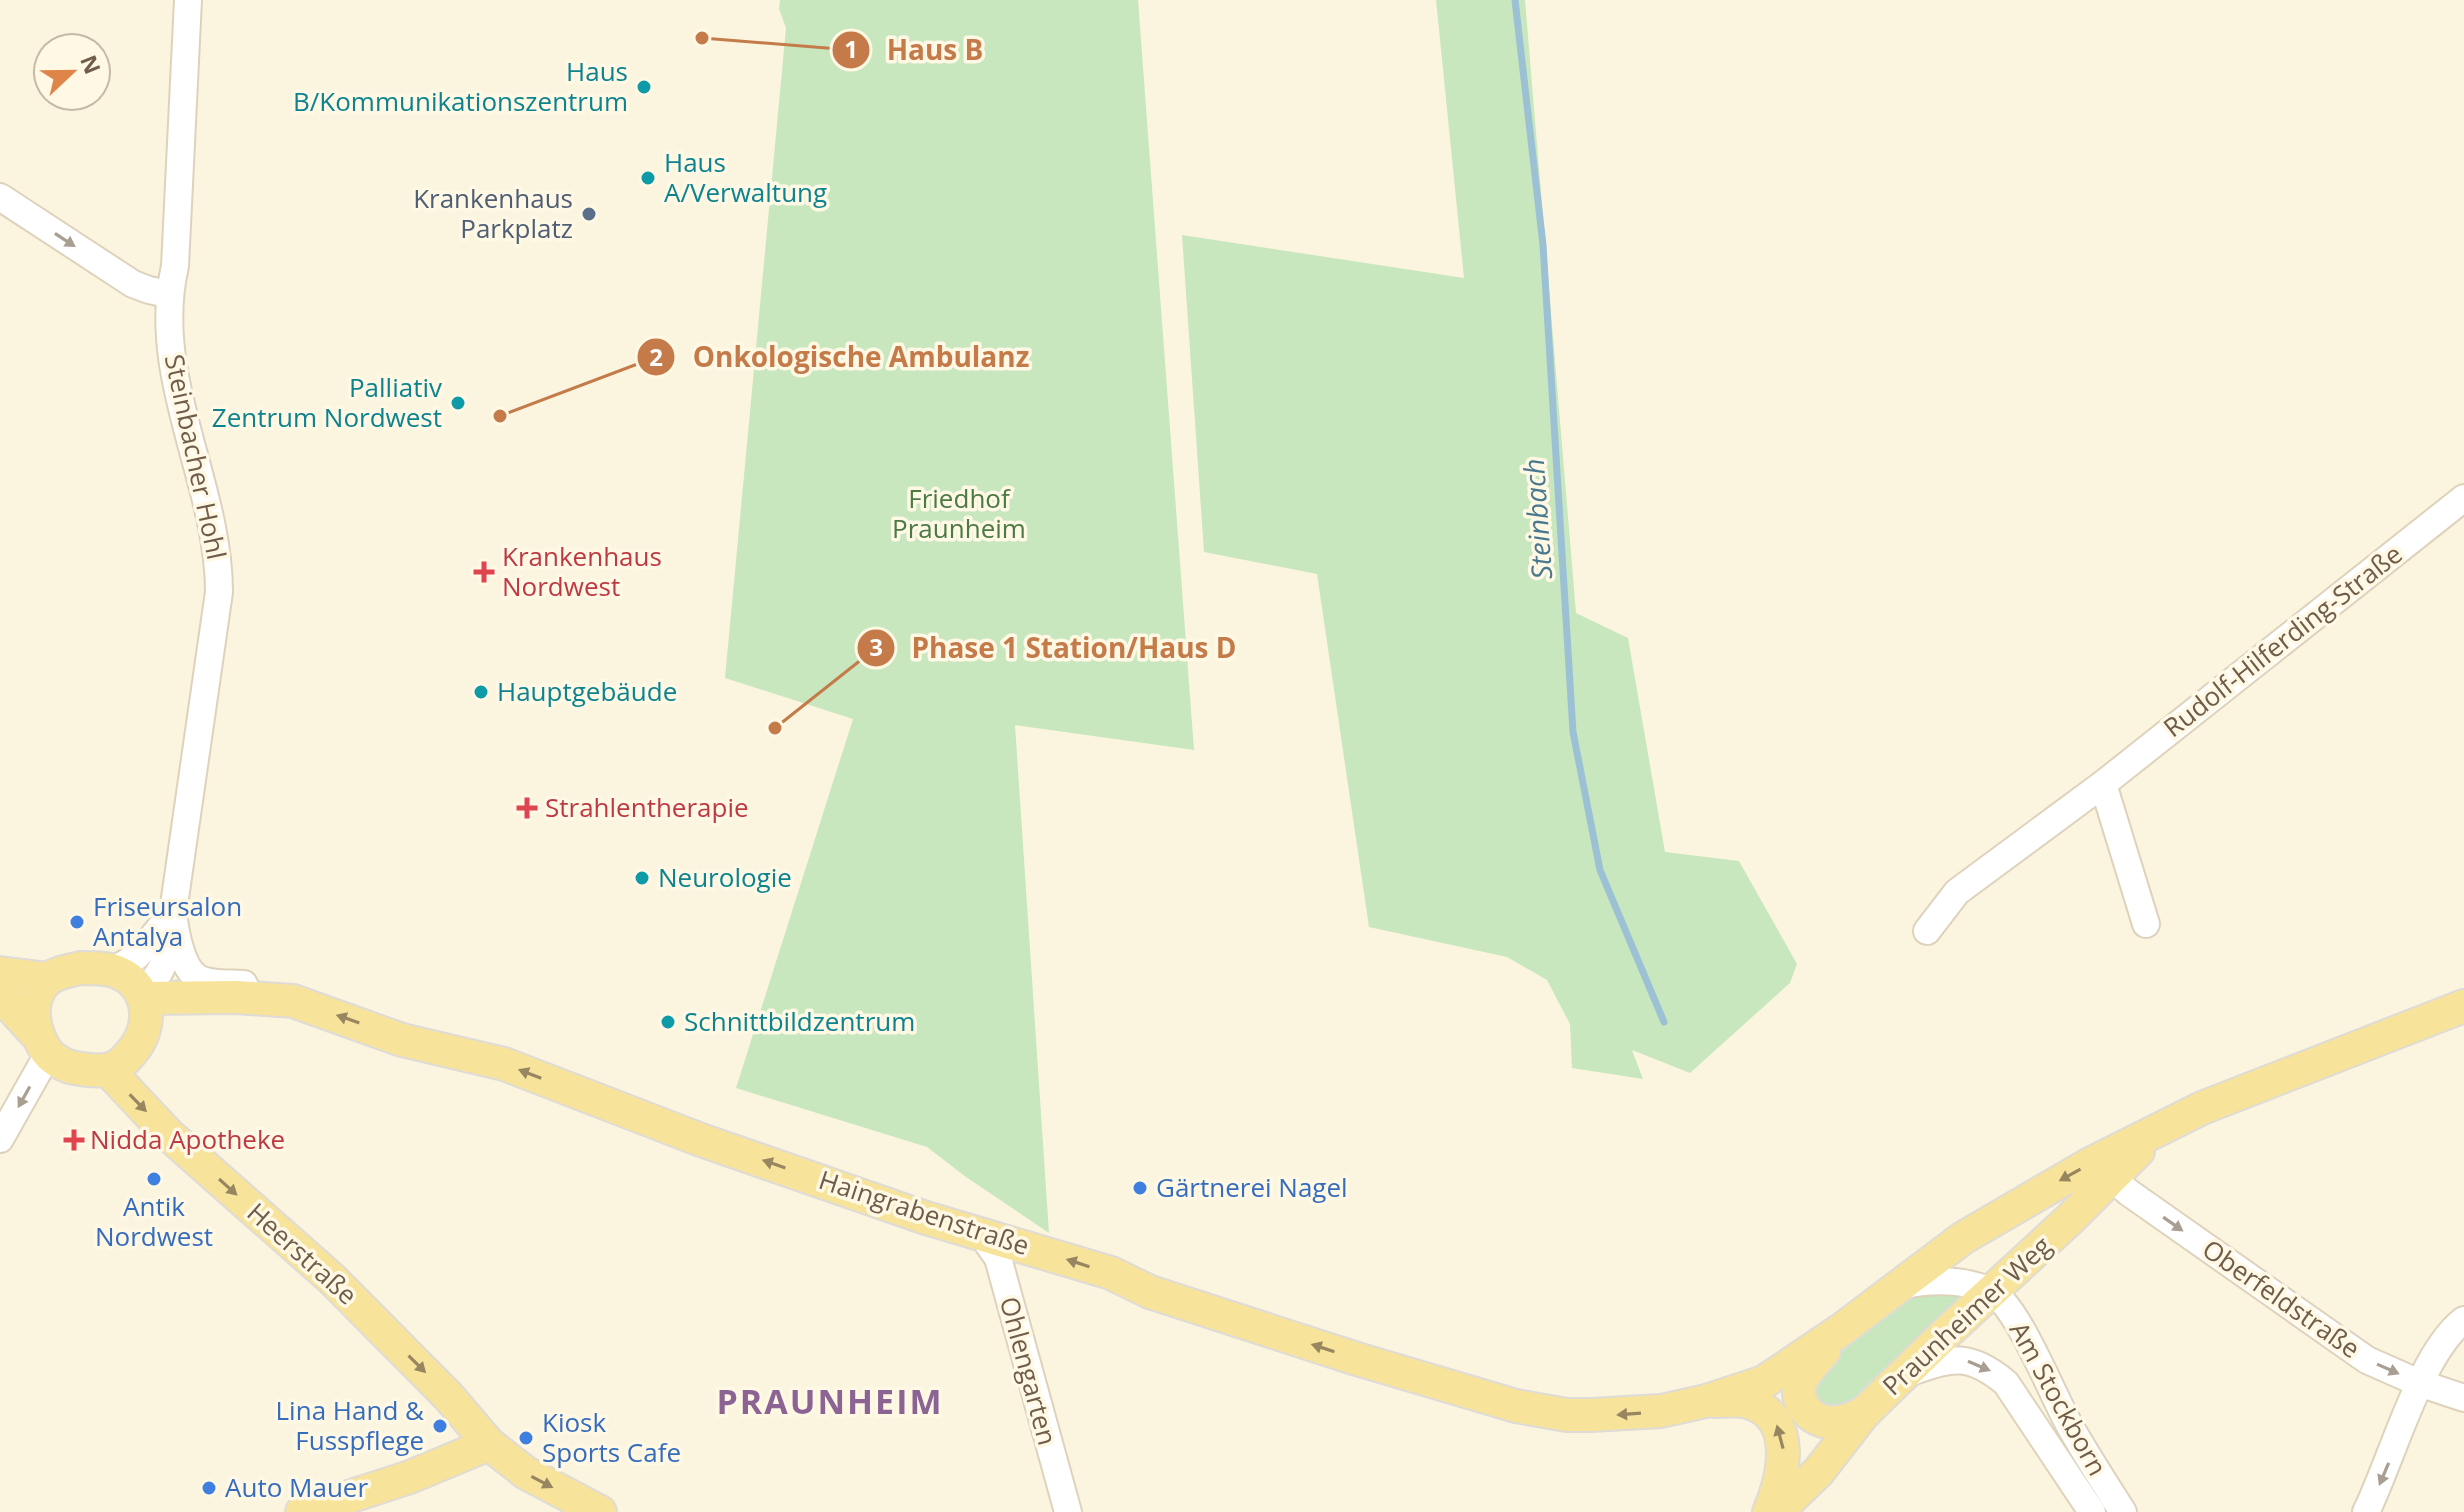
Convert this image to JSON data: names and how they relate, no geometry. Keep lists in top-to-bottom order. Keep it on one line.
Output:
{"streets":{"main road":["Haingrabenstraße","Heerstraße","Praunheimer Weg"],"street":["Steinbacher Hohl","Rudolf-Hilferding-Straße","Oberfeldstraße","Ohlengarten","Am Stockborn"]},"crossings":[["Steinbacher Hohl","Haingrabenstraße"],["Steinbacher Hohl","Heerstraße"],["Haingrabenstraße","Heerstraße"],["Haingrabenstraße","Praunheimer Weg"],["Haingrabenstraße","Ohlengarten"],["Oberfeldstraße","Praunheimer Weg"],["Praunheimer Weg","Am Stockborn"]],"one_way":["Haingrabenstraße","Heerstraße","Oberfeldstraße"],"districts":["PRAUNHEIM"],"water":["Steinbach"],"parks":["Friedhof Praunheim"],"places":{"other":["Haus B","Haus B/Kommunikationszentrum","Haus A/Verwaltung","Krankenhaus Parkplatz","Palliativ Zentrum Nordwest","Onkologische Ambulanz","Hauptgebäude","Phase 1 Station/Haus D","Neurologie","Friseursalon Antalya","Schnittbildzentrum","Antik Nordwest","Gärtnerei Nagel","Lina Hand & Fusspflege","Kiosk Sports Cafe","Auto Mauer"],"health":["Krankenhaus Nordwest","Strahlentherapie","Nidda Apotheke"]},"north":"right"}
